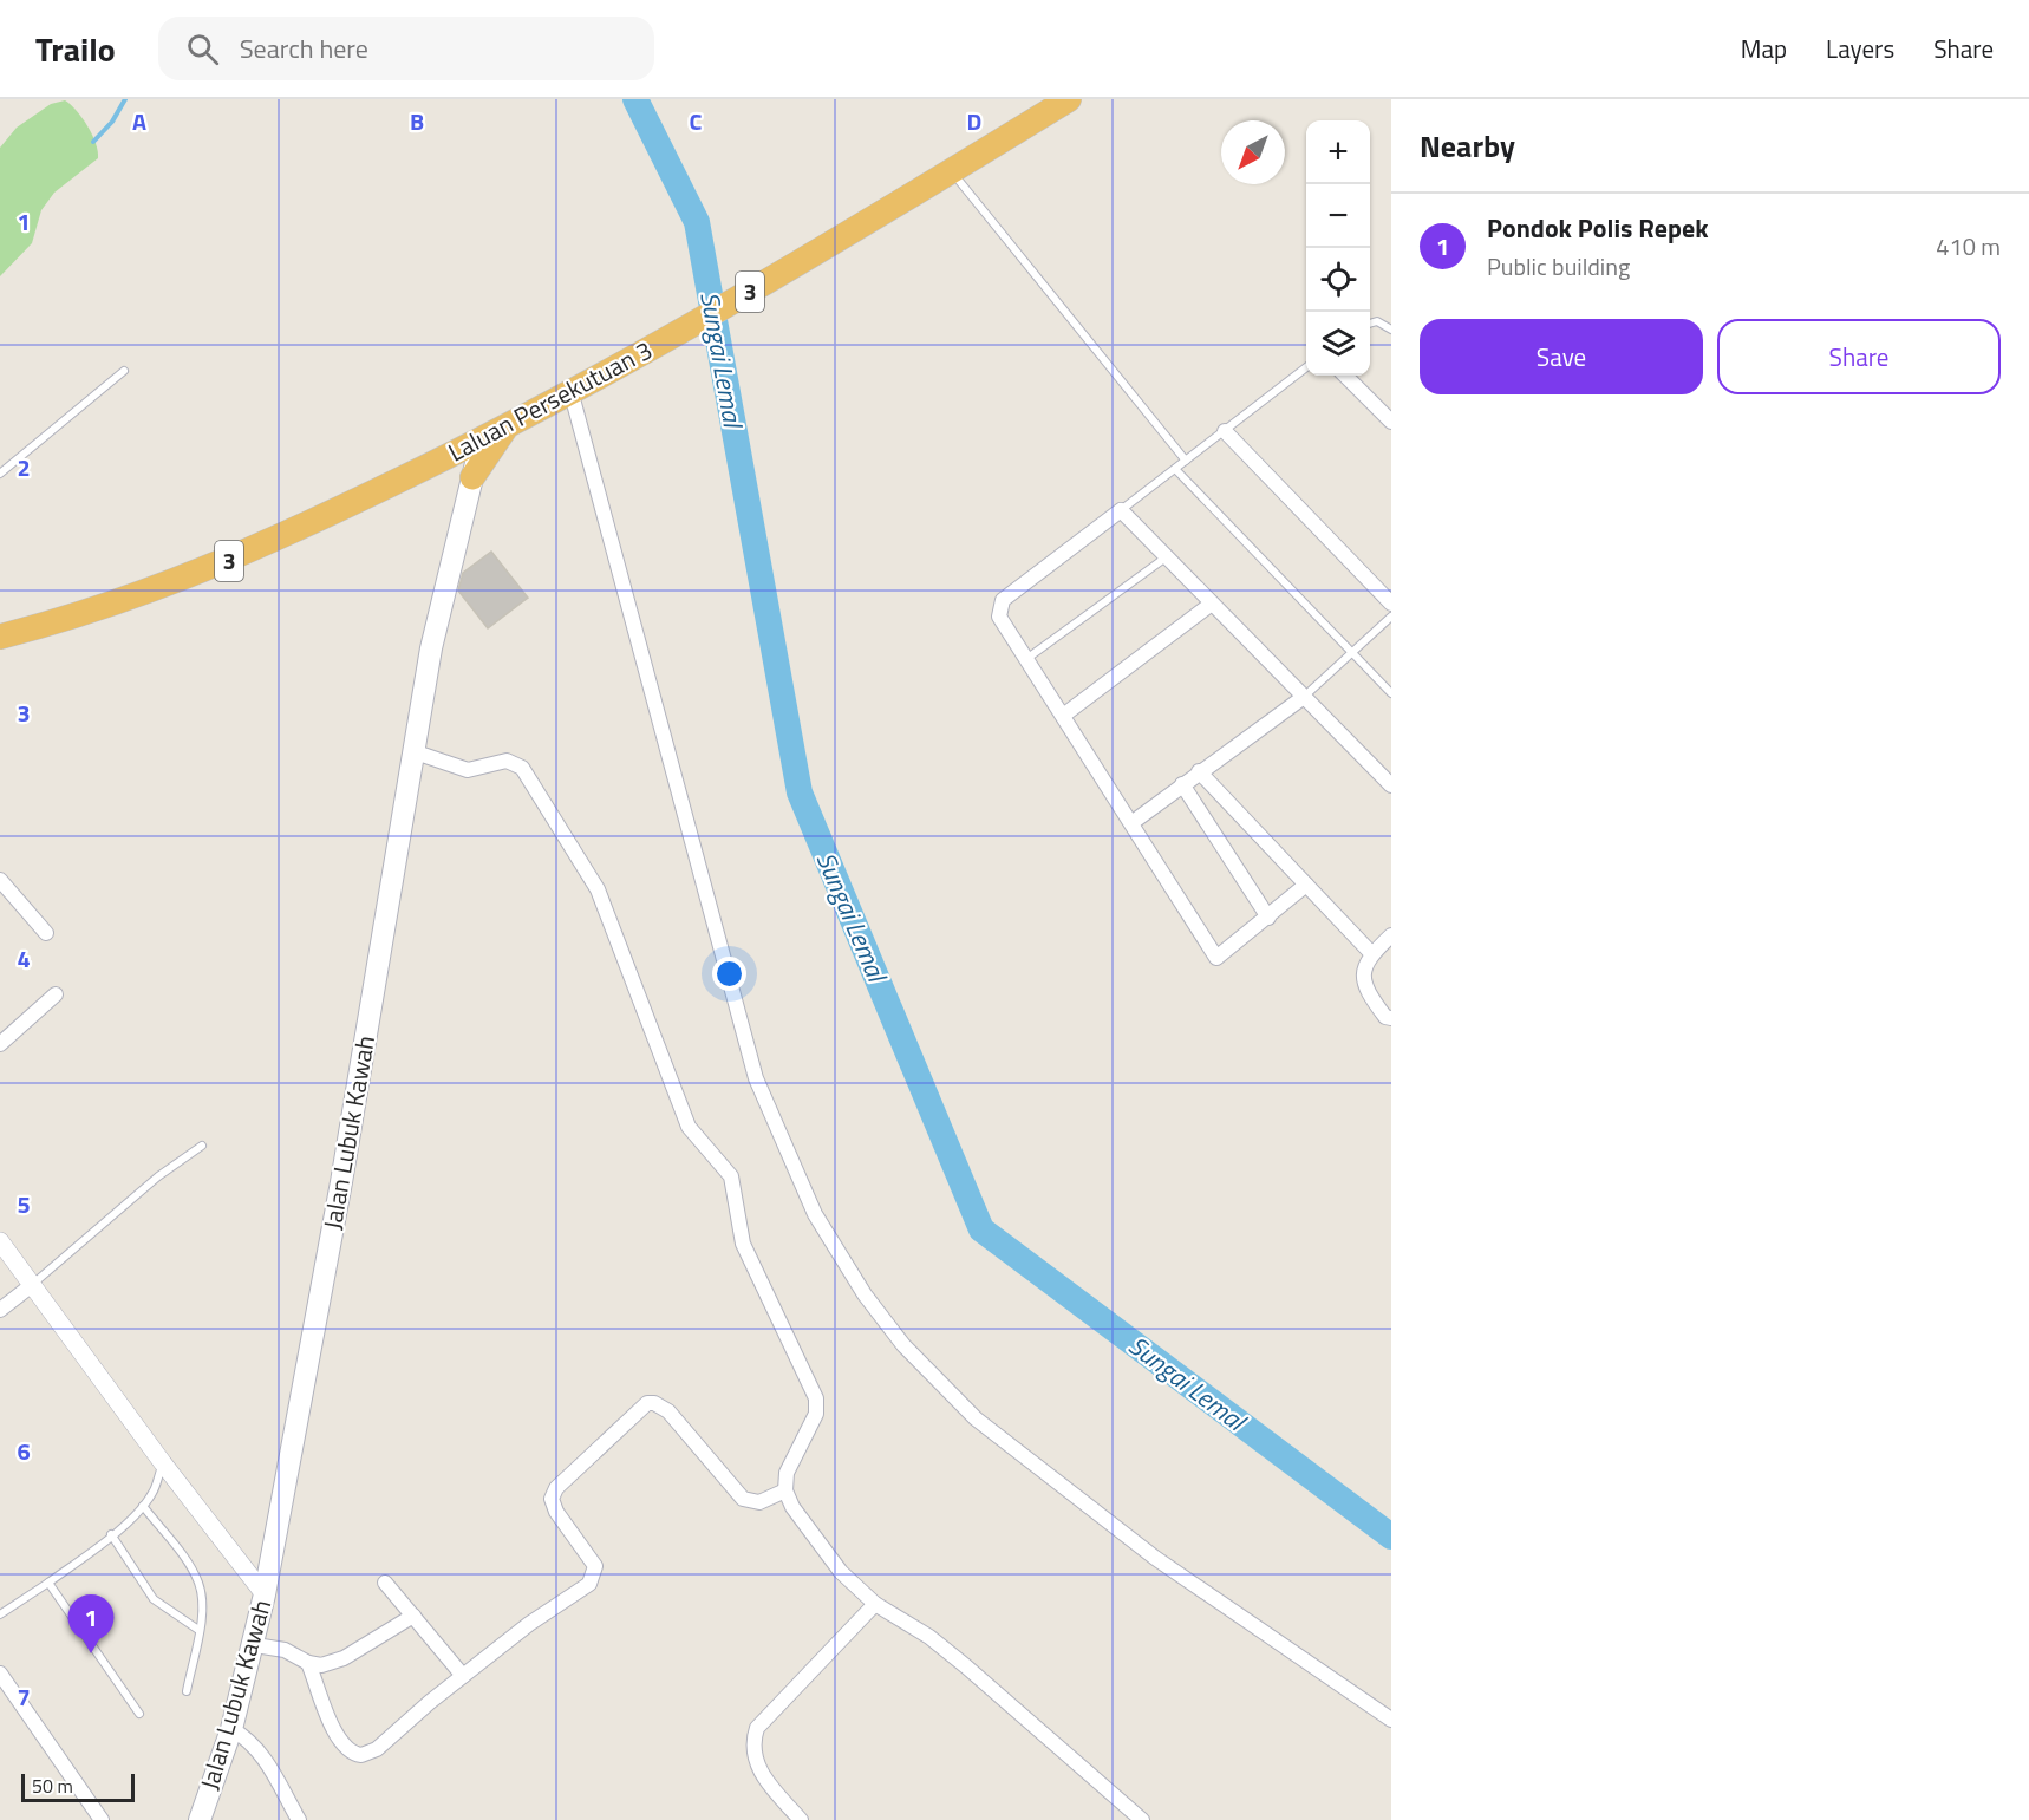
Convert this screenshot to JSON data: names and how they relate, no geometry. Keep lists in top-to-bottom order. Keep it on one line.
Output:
{"streets":{"highway":["3","Laluan Persekutuan 3"],"main road":["Jalan Lubuk Kawah"]},"water":["Sungai Lemal"],"scale_bar":"50 m","north":"bottom left","page":{"header":"Trailo","search":"Search here","nav":["Map","Layers","Share"],"heading":"Nearby","map_buttons":["+","−"],"list":[{"mark":"1","name":"Pondok Polis Repek","note":"Public building","value":"410 m"}],"buttons":["Save","Share"],"pins":"1","scale":"50 m"},"grid":{"columns":["A","B","C","D"],"rows":["1","2","3","4","5","6","7"]}}
